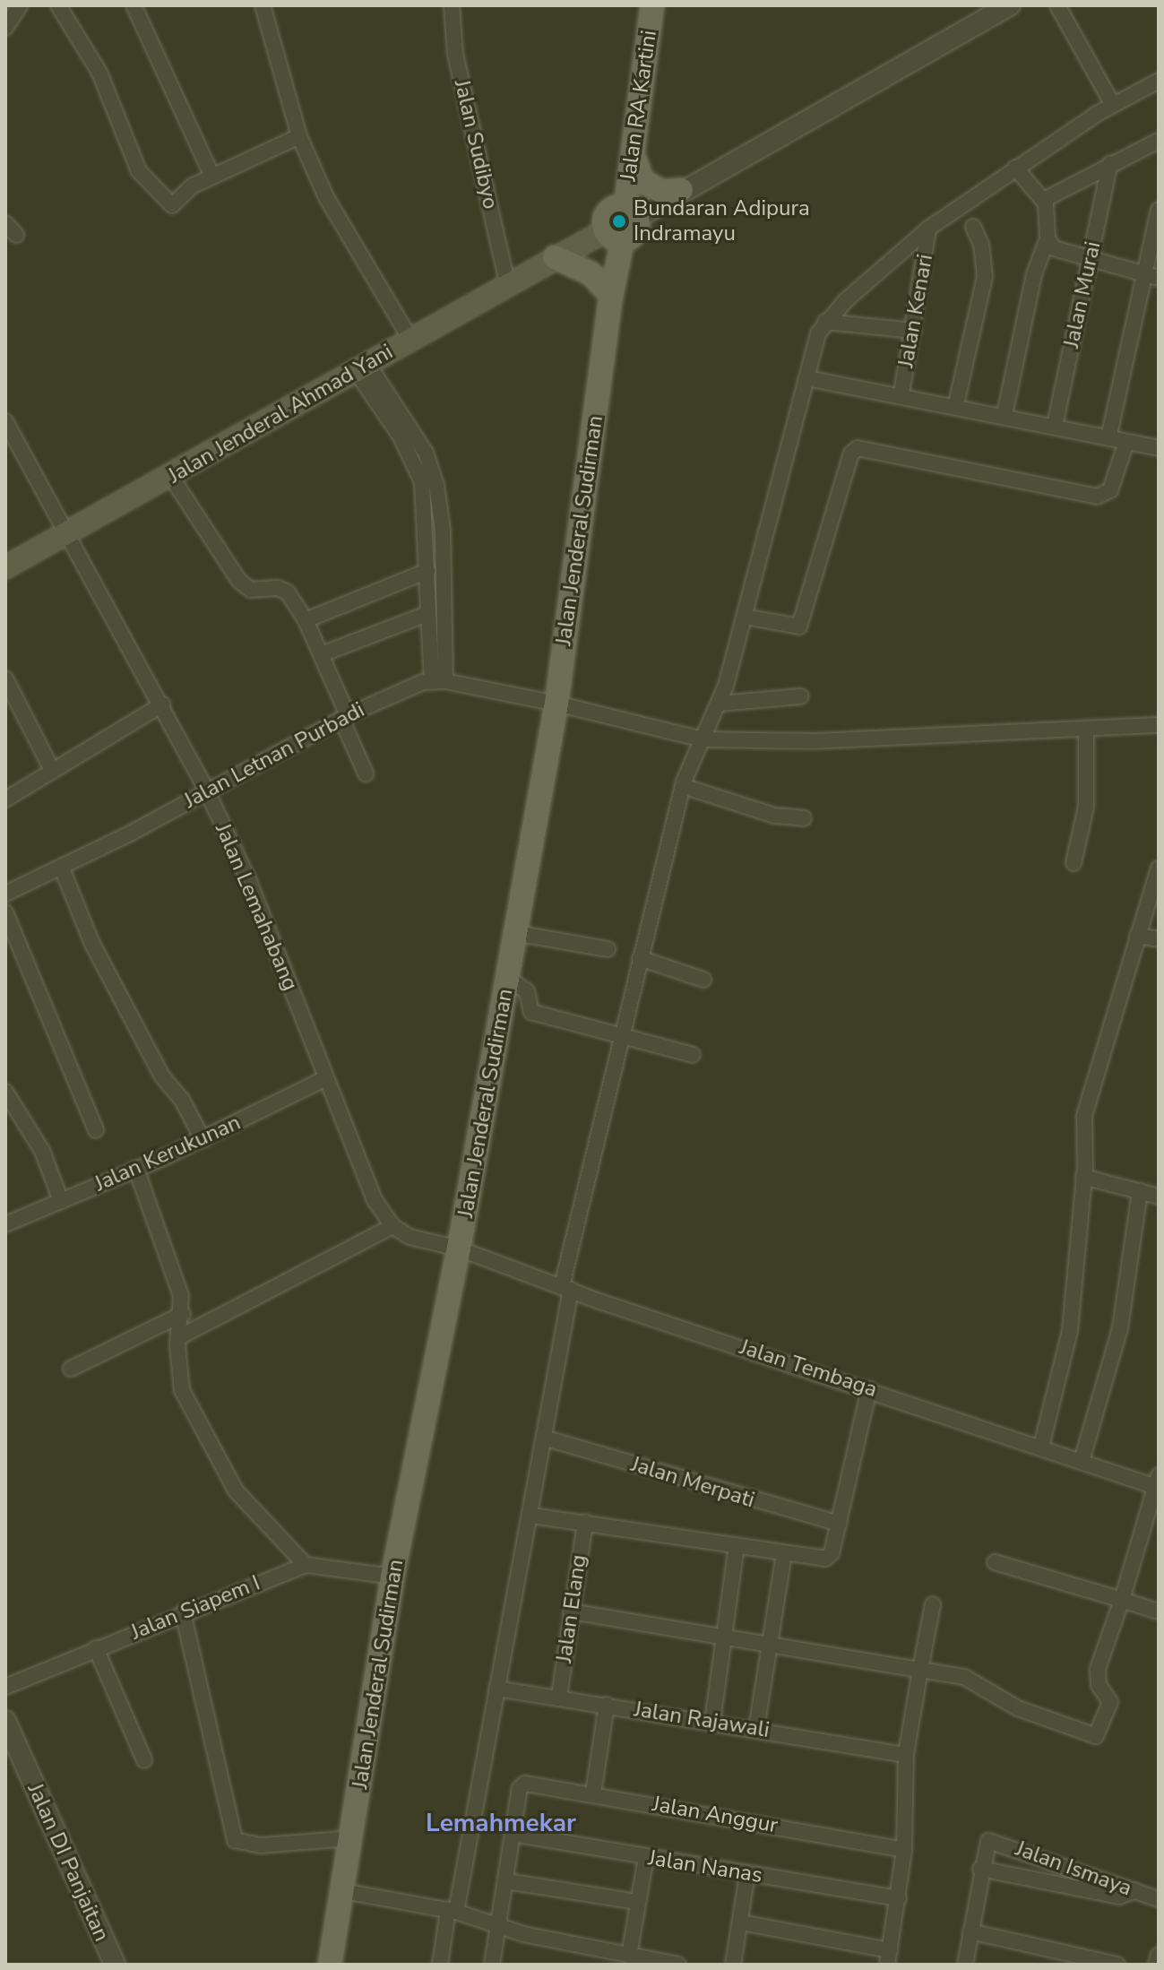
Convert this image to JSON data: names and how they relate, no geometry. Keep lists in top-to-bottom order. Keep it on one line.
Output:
{"streets":{"main road":["Jalan RA Kartini","Jalan Jenderal Ahmad Yani","Jalan Jenderal Sudirman"],"street":["Jalan Sudibyo","Jalan Murai","Jalan Kenari","Jalan Letnan Purbadi","Jalan Lemahabang","Jalan Kerukunan","Jalan Tembaga","Jalan Merpati","Jalan Siapem I","Jalan Elang","Jalan Rajawali","Jalan Anggur","Jalan DI Panjaitan","Jalan Nanas","Jalan Ismaya"]},"crossings":[["Jalan Sudibyo","Jalan Jenderal Ahmad Yani"],["Jalan Jenderal Ahmad Yani","Jalan Jenderal Sudirman"],["Jalan Jenderal Ahmad Yani","Jalan Lemahabang"],["Jalan Jenderal Sudirman","Jalan Letnan Purbadi"],["Jalan Jenderal Sudirman","Jalan Tembaga"],["Jalan Jenderal Sudirman","Jalan Siapem I"],["Jalan Letnan Purbadi","Jalan Lemahabang"],["Jalan Lemahabang","Jalan Kerukunan"],["Jalan Elang","Jalan Rajawali"],["Jalan Anggur","Jalan Nanas"]],"districts":["Lemahmekar"],"places":["Bundaran Adipura Indramayu"]}
